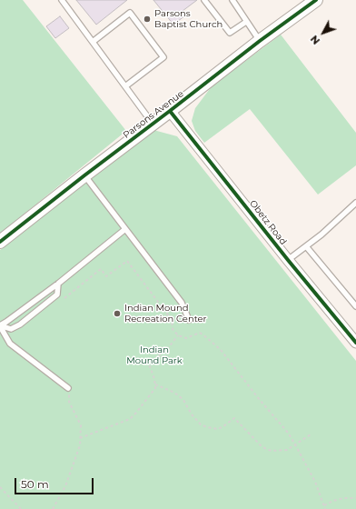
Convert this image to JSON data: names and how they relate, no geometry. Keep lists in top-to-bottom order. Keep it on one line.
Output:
{"streets":{"street":["Parsons Avenue","Obetz Road"]},"crossings":[["Parsons Avenue","Obetz Road"]],"parks":["Indian Mound Park"],"places":["Parsons Baptist Church","Indian Mound Recreation Center"],"scale_bar":"50 m","north":"bottom left"}
